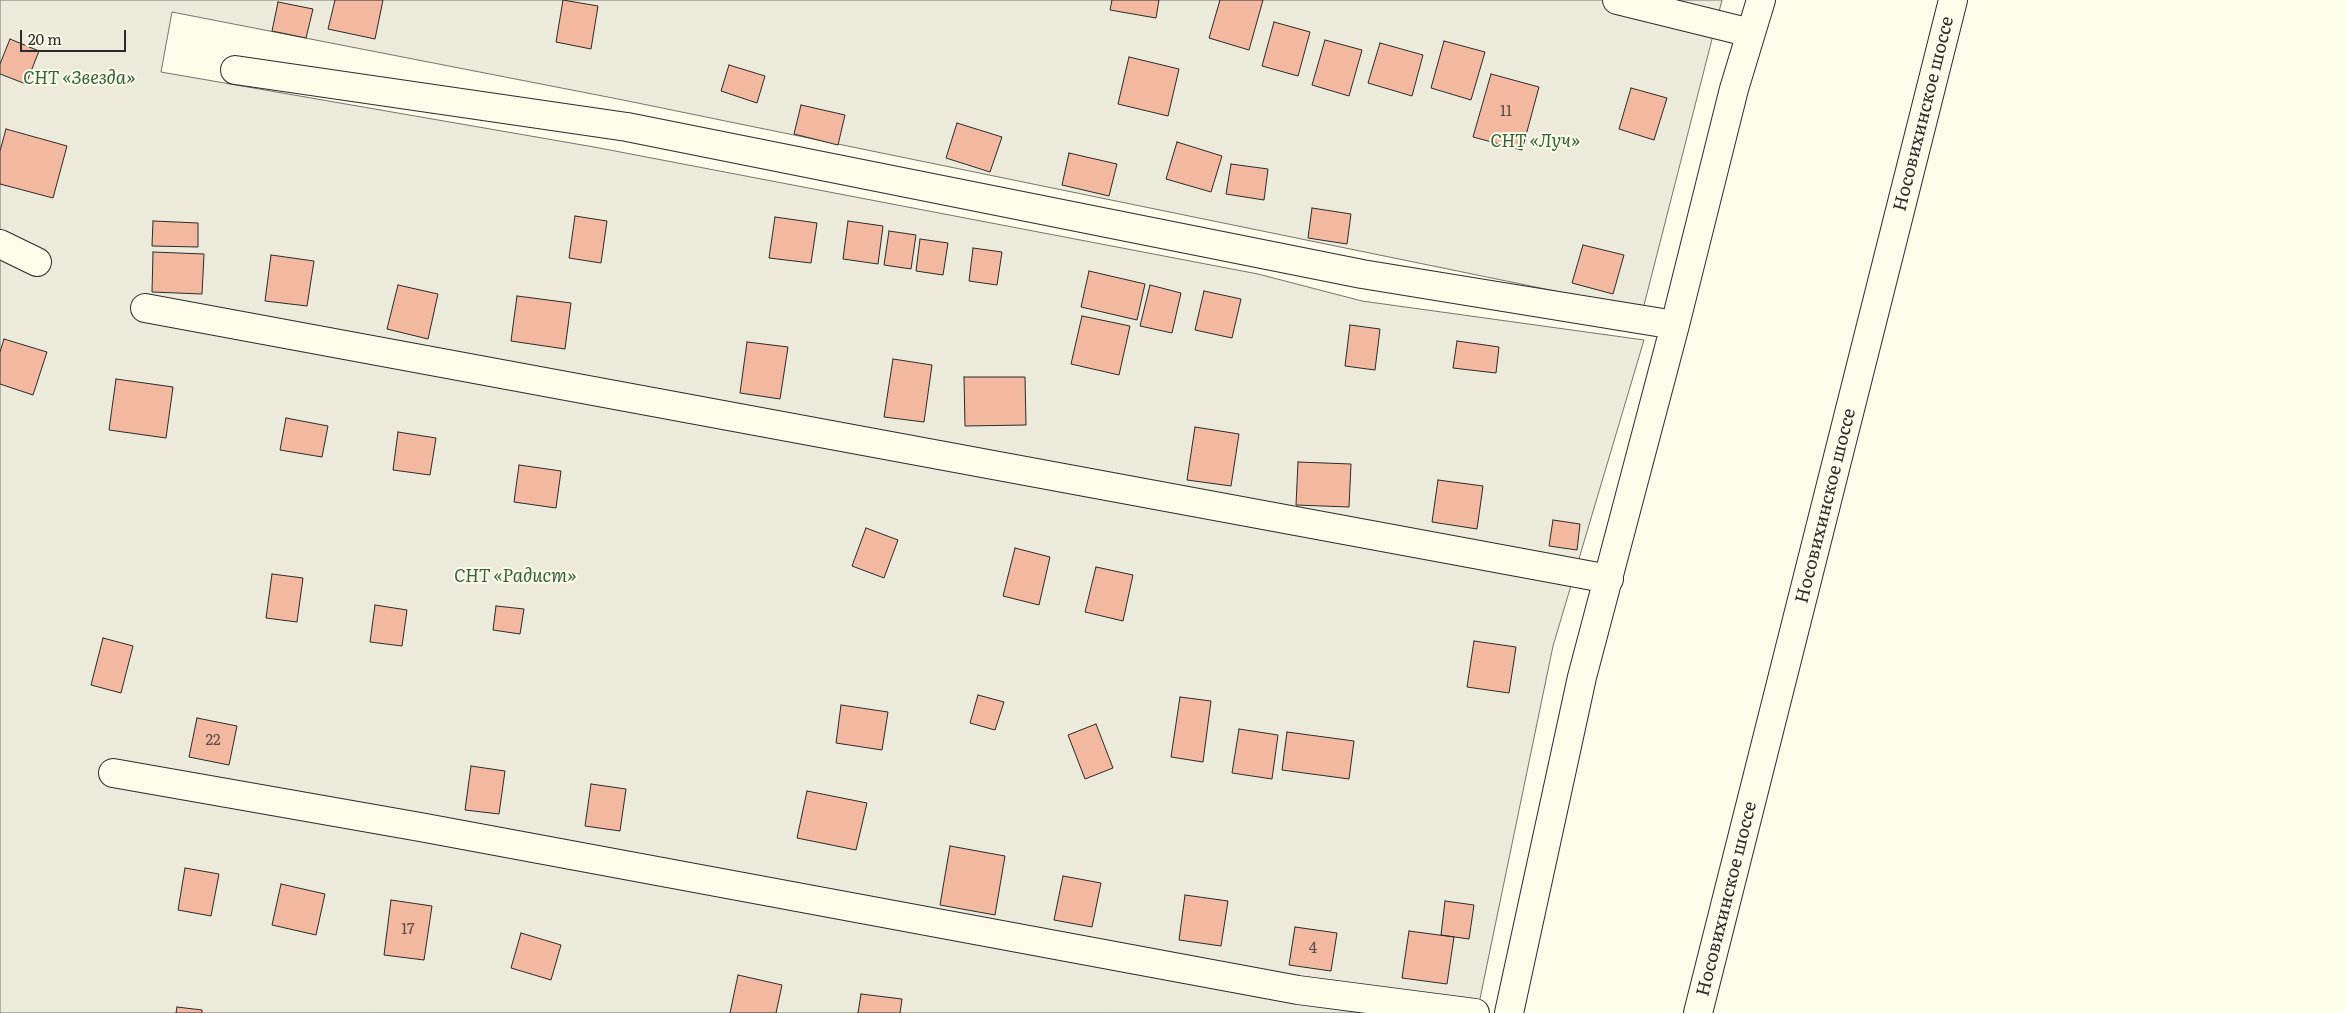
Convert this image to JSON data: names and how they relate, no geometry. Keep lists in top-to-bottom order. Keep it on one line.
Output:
{"streets":{"main road":["Носовихинское шоссе"]},"parks":["СНТ «Звезда»","СНТ «Луч»","СНТ «Радист»"],"house_numbers":["11","22","17","4"],"scale_bar":"20 m"}
